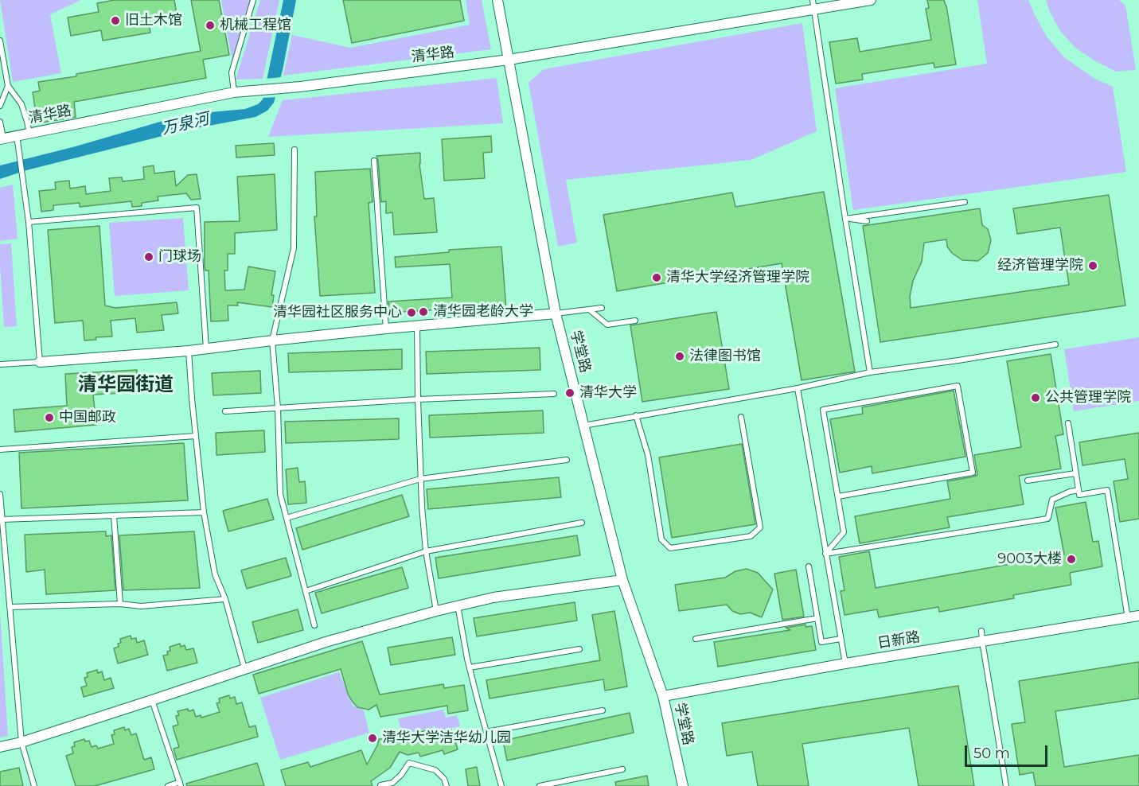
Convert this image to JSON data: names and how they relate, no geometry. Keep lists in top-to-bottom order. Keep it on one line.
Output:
{"streets":{"street":["清华路","学堂路","日新路"]},"crossings":[["清华路","学堂路"],["学堂路","日新路"]],"districts":["清华园街道"],"water":["万泉河"],"places":["旧土木馆","机械工程馆","门球场","经济管理学院","清华大学经济管理学院","清华园老龄大学","清华园社区服务中心","法律图书馆","清华大学","公共管理学院","中国邮政","9003大楼","清华大学洁华幼儿园"],"scale_bar":"50 m"}
